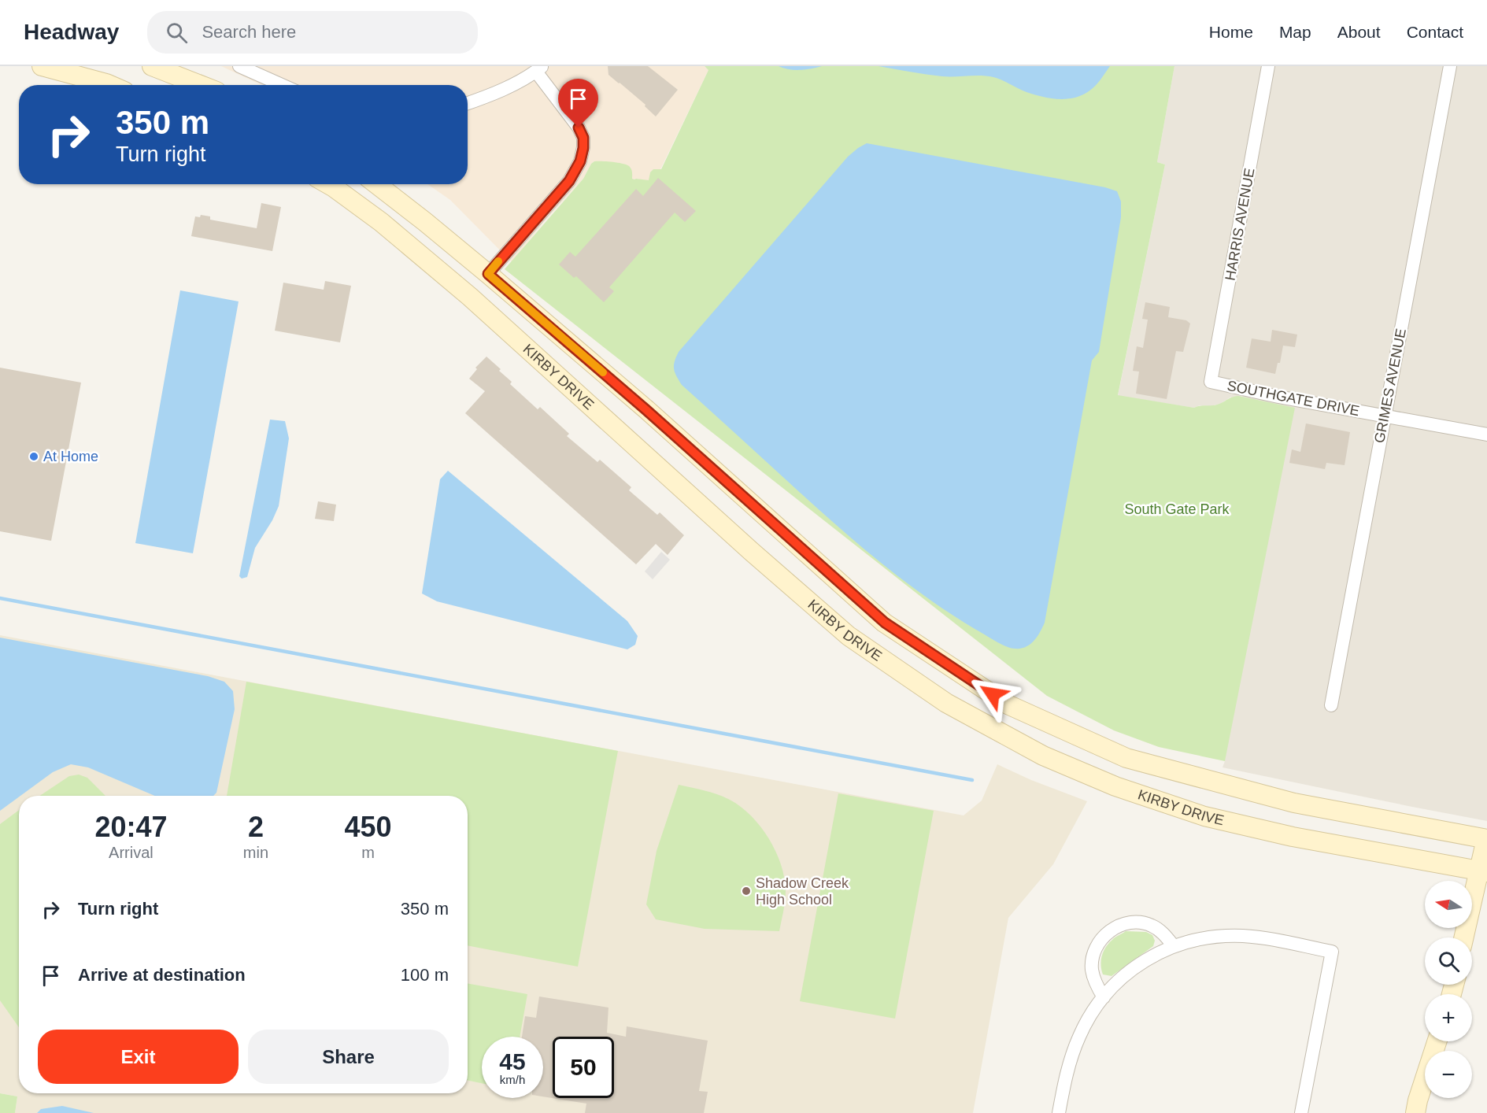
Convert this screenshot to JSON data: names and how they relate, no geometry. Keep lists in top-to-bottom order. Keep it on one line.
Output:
{"streets":{"main road":["KIRBY DRIVE"],"street":["HARRIS AVENUE","GRIMES AVENUE","SOUTHGATE DRIVE"]},"crossings":[["HARRIS AVENUE","SOUTHGATE DRIVE"],["GRIMES AVENUE","SOUTHGATE DRIVE"]],"parks":["South Gate Park"],"places":["At Home","Shadow Creek High School"],"north":"left","page":{"header":"Headway","search":"Search here","nav":["Home","Map","About","Contact"],"turn":["350 m","Turn right"],"eta":["20:47","Arrival","2","min","450","m"],"list":[{"name":"Turn right","value":"350 m"},{"name":"Arrive at destination","value":"100 m"}],"map_buttons":["+","−"],"buttons":["Exit","Share"],"speed":"45 km/h","limit":"50"}}
